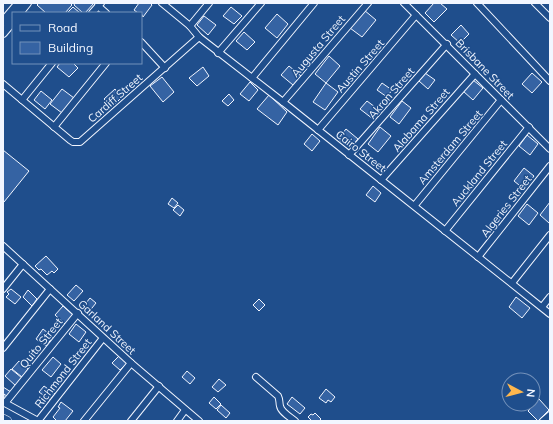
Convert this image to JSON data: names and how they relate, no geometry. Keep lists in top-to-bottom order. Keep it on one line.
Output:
{"streets":{"street":["Augusta Street","Austin Street","Brisbane Street","Akron Street","Cardiff Street","Alabama Street","Amsterdam Street","Cairo Street","Auckland Street","Algeries Street","Garland Street","Quito Street","Richmond Street"]},"crossings":[["Augusta Street","Cairo Street"],["Austin Street","Brisbane Street"],["Austin Street","Cairo Street"],["Brisbane Street","Akron Street"],["Brisbane Street","Alabama Street"],["Brisbane Street","Amsterdam Street"],["Brisbane Street","Auckland Street"],["Akron Street","Cairo Street"],["Cardiff Street","Cairo Street"],["Alabama Street","Cairo Street"],["Amsterdam Street","Cairo Street"],["Cairo Street","Auckland Street"],["Cairo Street","Algeries Street"],["Garland Street","Quito Street"],["Garland Street","Richmond Street"]],"legend":["Road","Building"],"north":"right"}
